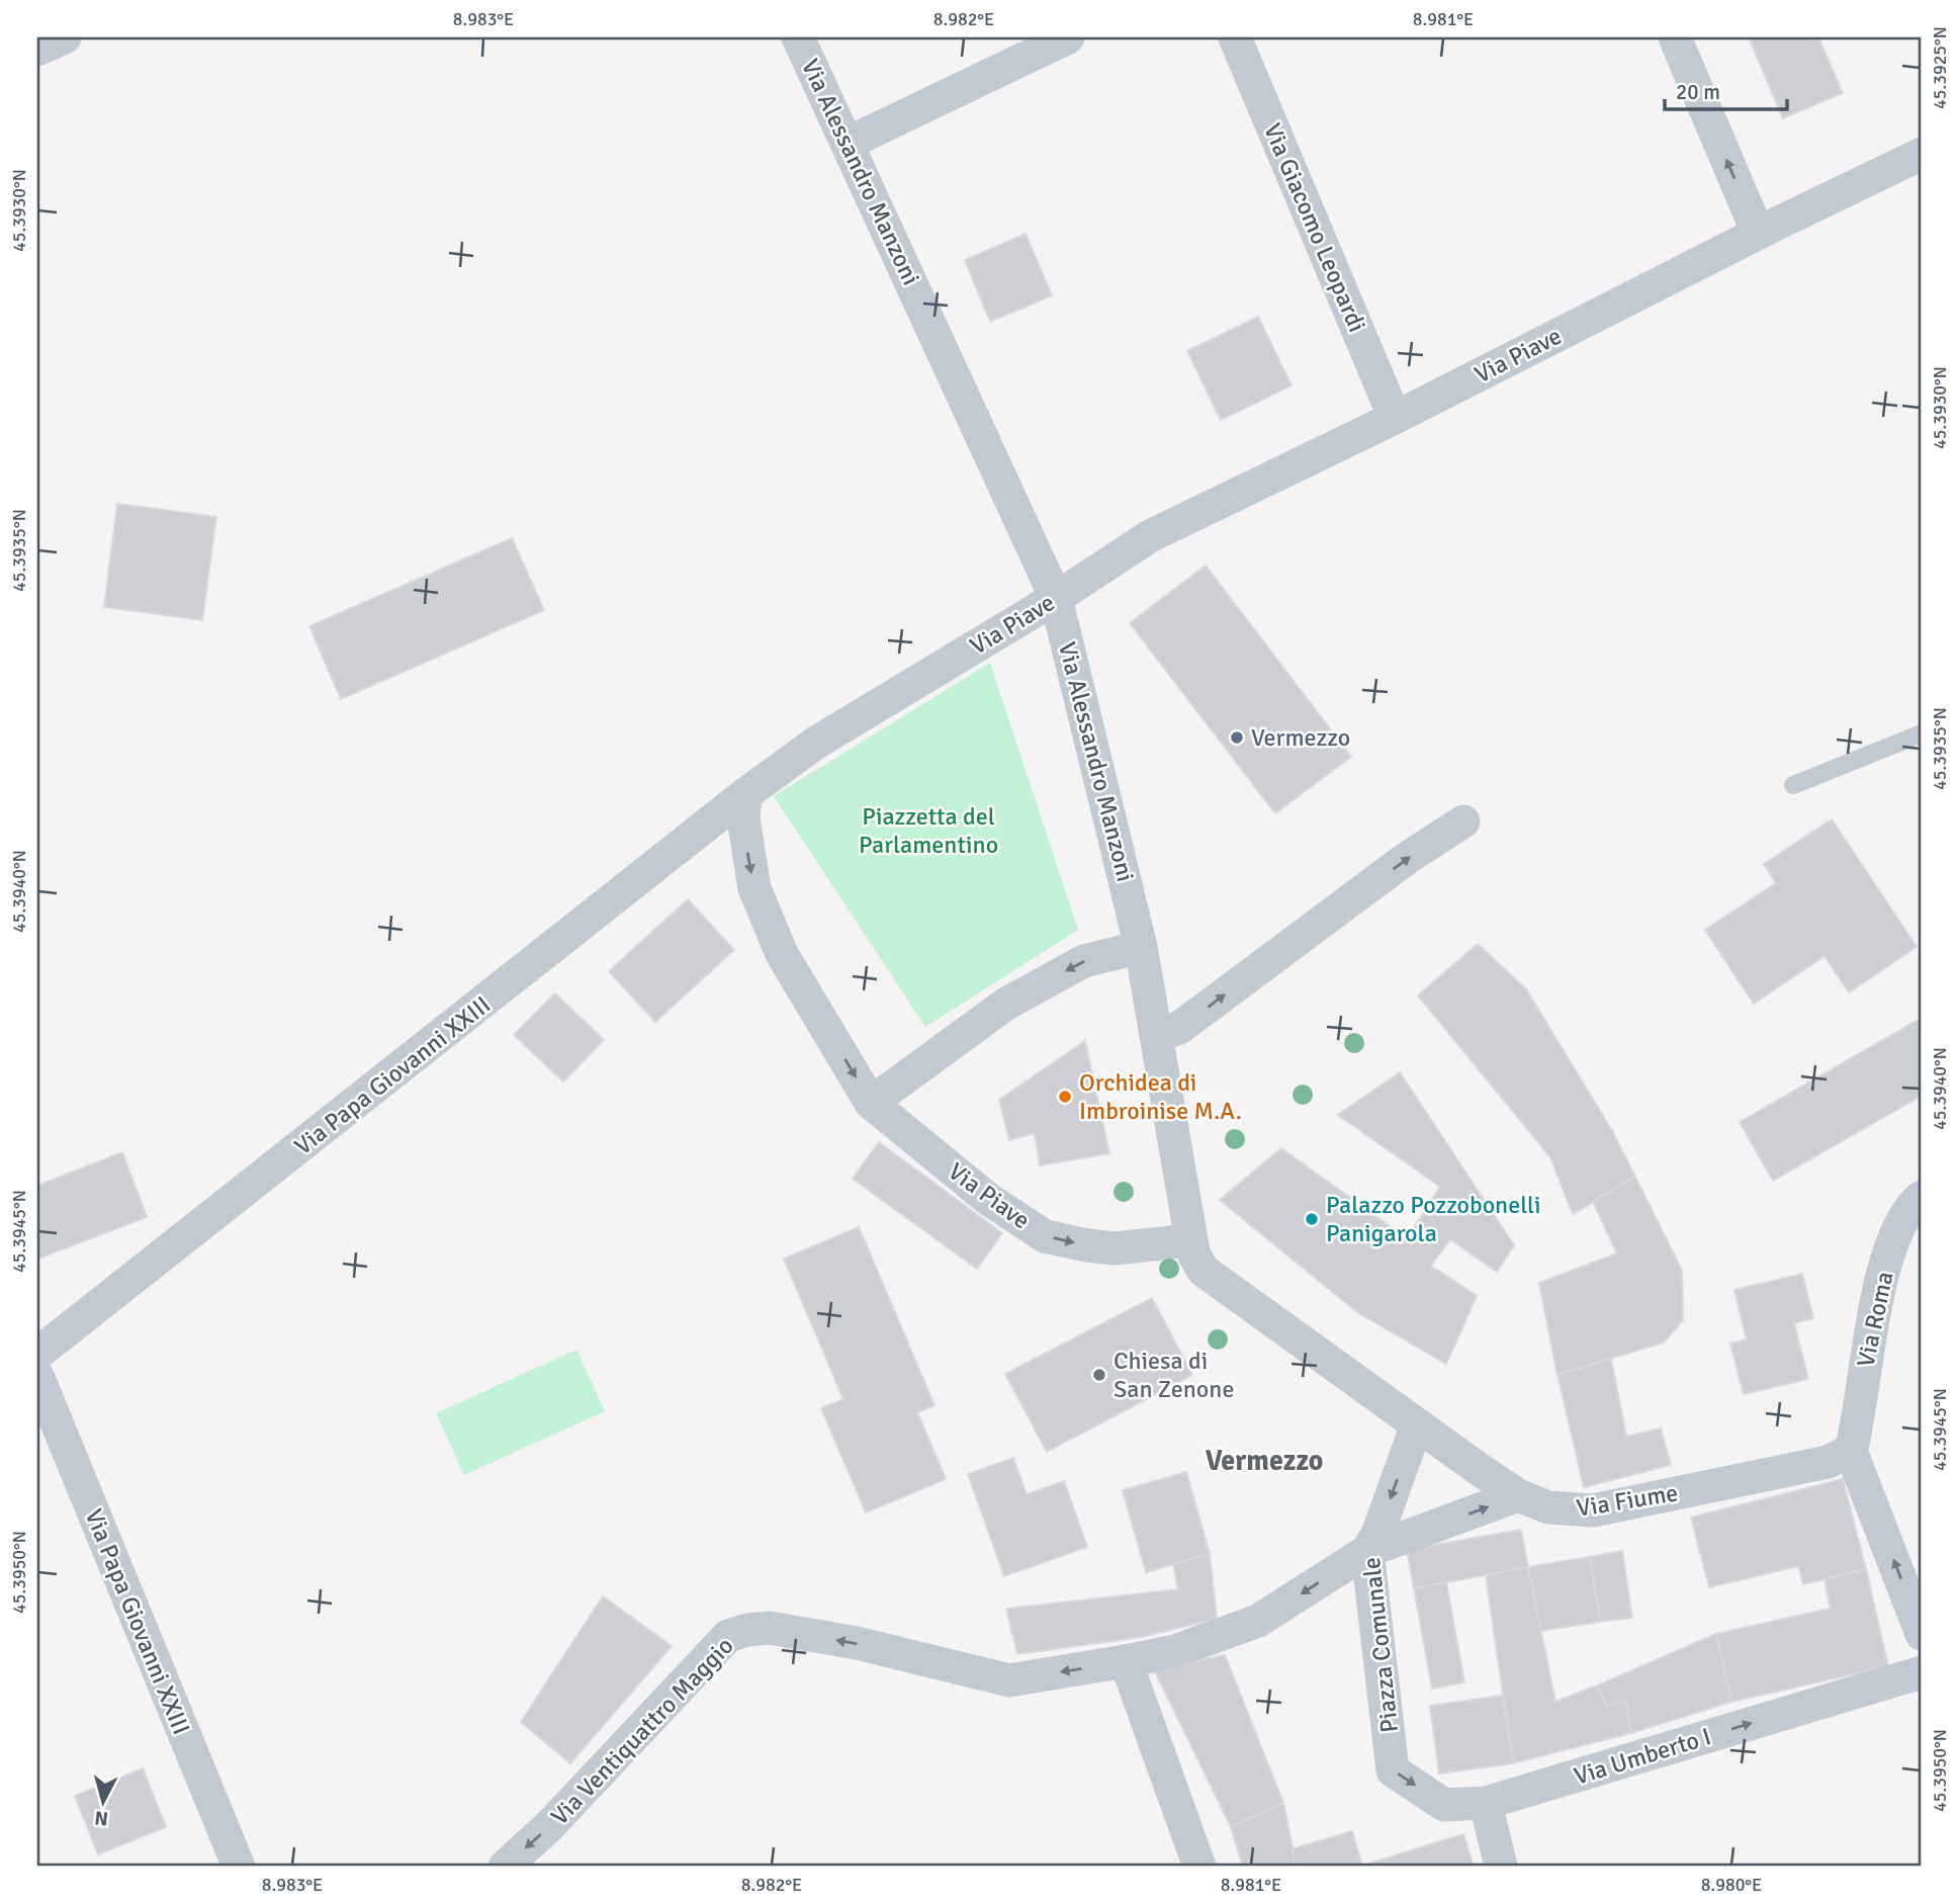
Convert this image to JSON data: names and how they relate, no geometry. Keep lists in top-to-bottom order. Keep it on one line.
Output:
{"streets":{"street":["Via Alessandro Manzoni","Via Giacomo Leopardi","Via Piave","Via Papa Giovanni XXIII","Via Roma","Via Fiume","Piazza Comunale","Via Ventiquattro Maggio","Via Umberto I"]},"crossings":[["Via Alessandro Manzoni","Via Piave"],["Via Giacomo Leopardi","Via Piave"],["Via Piave","Via Papa Giovanni XXIII"],["Via Roma","Via Fiume"],["Via Fiume","Piazza Comunale"],["Piazza Comunale","Via Ventiquattro Maggio"],["Piazza Comunale","Via Umberto I"]],"one_way":["Via Ventiquattro Maggio","Via Umberto I"],"districts":["Vermezzo"],"parks":["Piazzetta del Parlamentino"],"places":["Vermezzo","Orchidea di Imbroinise M.A.","Palazzo Pozzobonelli Panigarola","Chiesa di San Zenone"],"scale_bar":"20 m","north":"bottom","coordinates":["8.983°E","8.982°E","8.981°E","45.3925°N","45.3930°N","45.3935°N","45.3940°N","45.3945°N","45.3950°N","8.980°E"]}
